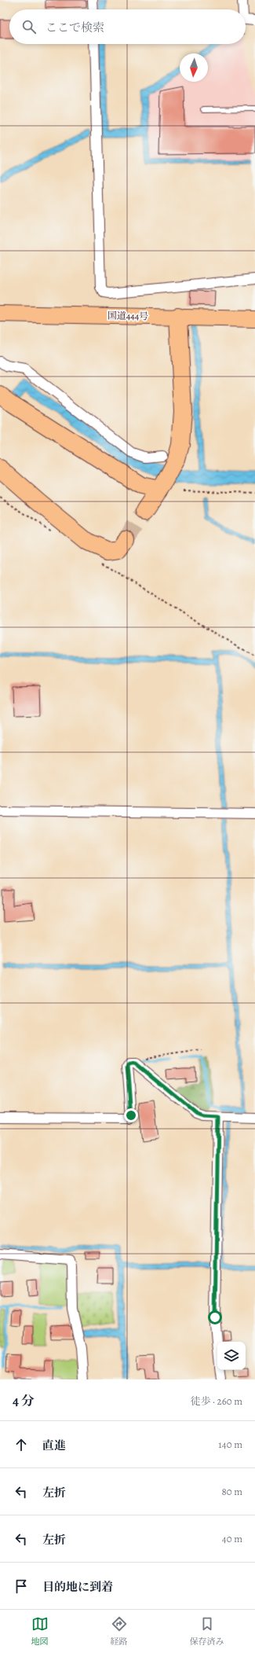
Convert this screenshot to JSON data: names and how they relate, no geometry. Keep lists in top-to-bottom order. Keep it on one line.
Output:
{"streets":{"highway":["国道444号"]},"north":"bottom","page":{"search":"ここで検索","heading":["4 分","徒歩 · 260 m"],"list":[["直進","140 m"],["左折","80 m"],["左折","40 m"],"目的地に到着"],"nav":["地図","経路","保存済み"]}}
